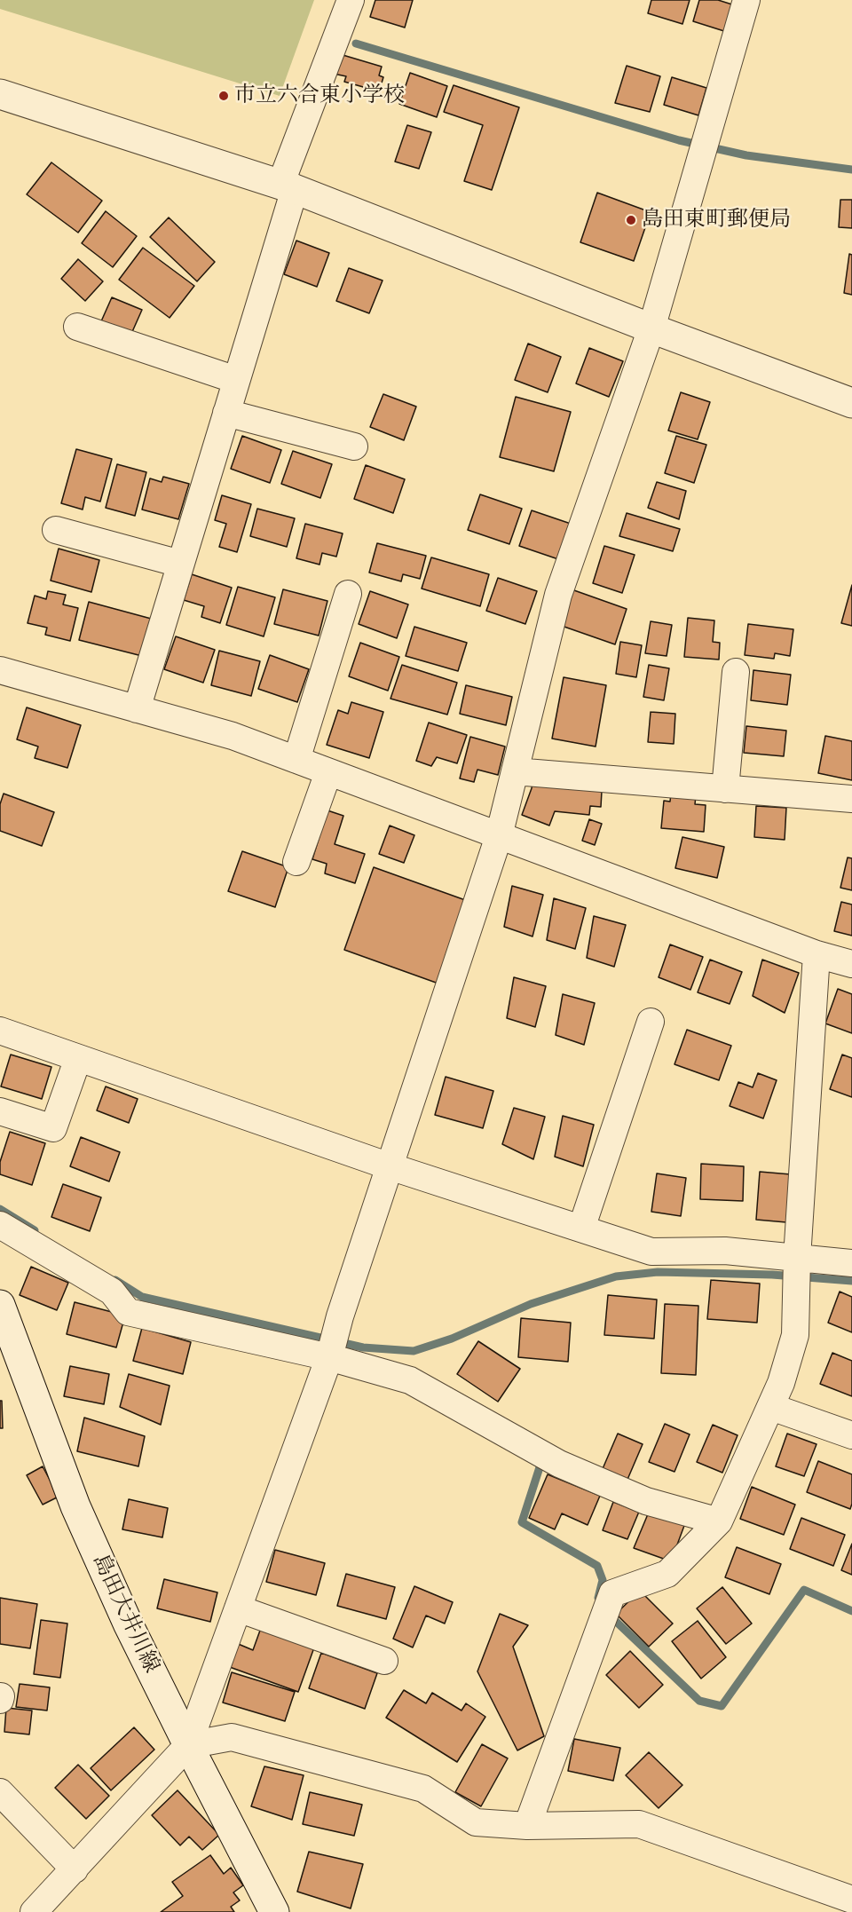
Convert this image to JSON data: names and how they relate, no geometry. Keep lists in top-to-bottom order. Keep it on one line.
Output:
{"streets":{"street":["島田大井川線"]},"places":["市立六合東小学校","島田東町郵便局"]}
